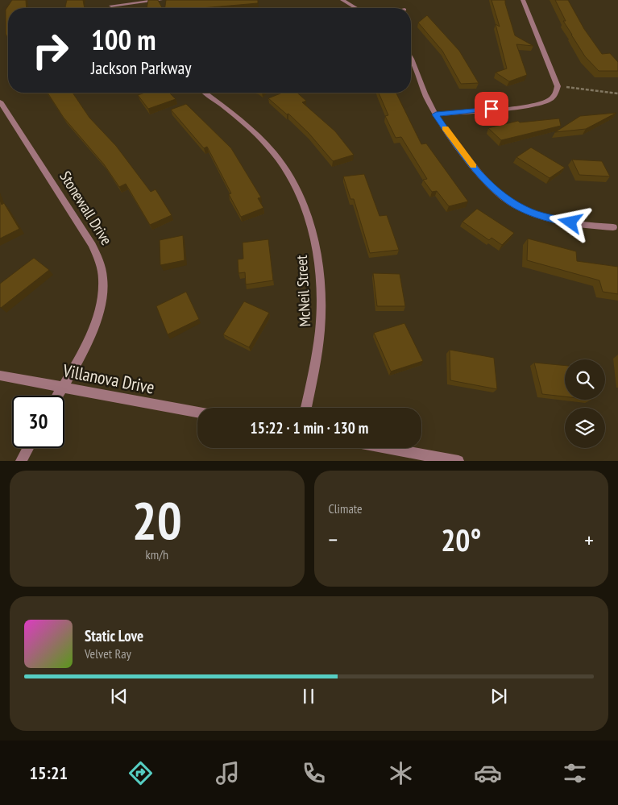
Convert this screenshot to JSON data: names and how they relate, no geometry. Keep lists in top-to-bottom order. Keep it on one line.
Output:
{"streets":{"street":["Stonewall Drive","McNeil Street","Villanova Drive"]},"crossings":[["Stonewall Drive","Villanova Drive"]],"page":{"turn":["100 m","Jackson Parkway"],"limit":"30","trip":"15:22 · 1 min · 130 m","tile":[["20","km/h"],"Climate"],"heat":["−","20°","+"],"song":["Static Love","Velvet Ray"],"tabs":"15:21"}}
